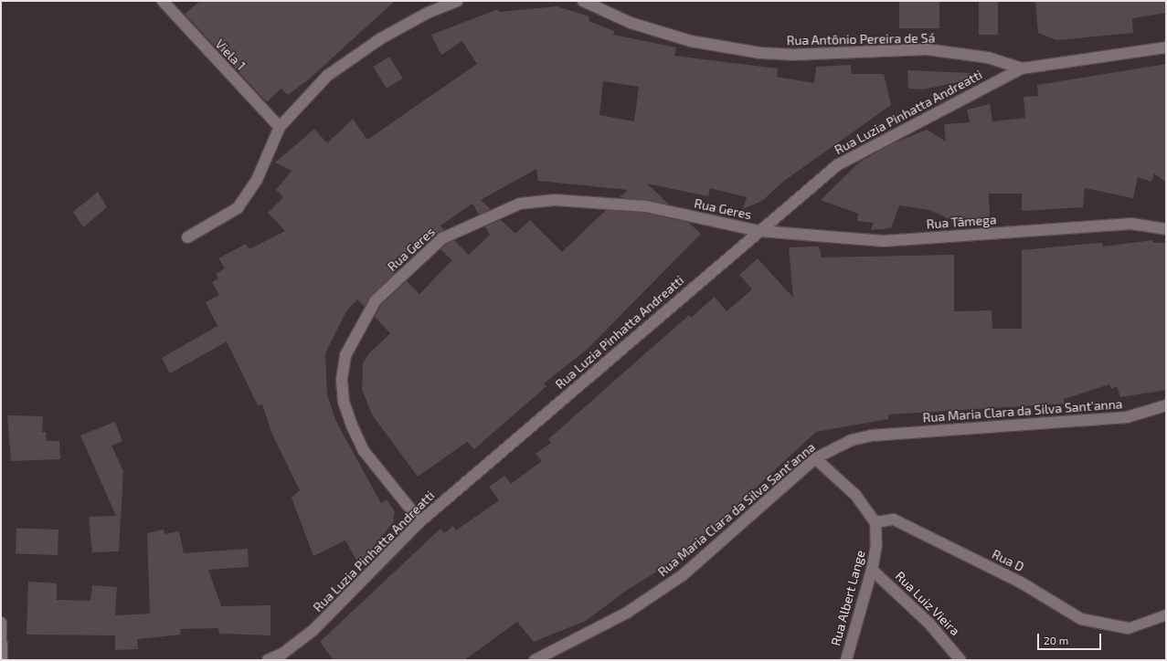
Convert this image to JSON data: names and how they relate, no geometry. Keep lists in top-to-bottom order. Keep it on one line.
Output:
{"streets":{"street":["Rua Antônio Pereira de Sá","Viela 1","Rua Luzia Pinhatta Andreatti","Rua Geres","Rua Tâmega","Rua Maria Clara da Silva Sant'anna","Rua D","Rua Albert Lange","Rua Luiz Vieira"]},"crossings":[["Rua Antônio Pereira de Sá","Rua Luzia Pinhatta Andreatti"],["Rua Luzia Pinhatta Andreatti","Rua Geres"],["Rua Luzia Pinhatta Andreatti","Rua Tâmega"],["Rua Geres","Rua Tâmega"],["Rua D","Rua Albert Lange"],["Rua Albert Lange","Rua Luiz Vieira"]],"scale_bar":"20 m"}
